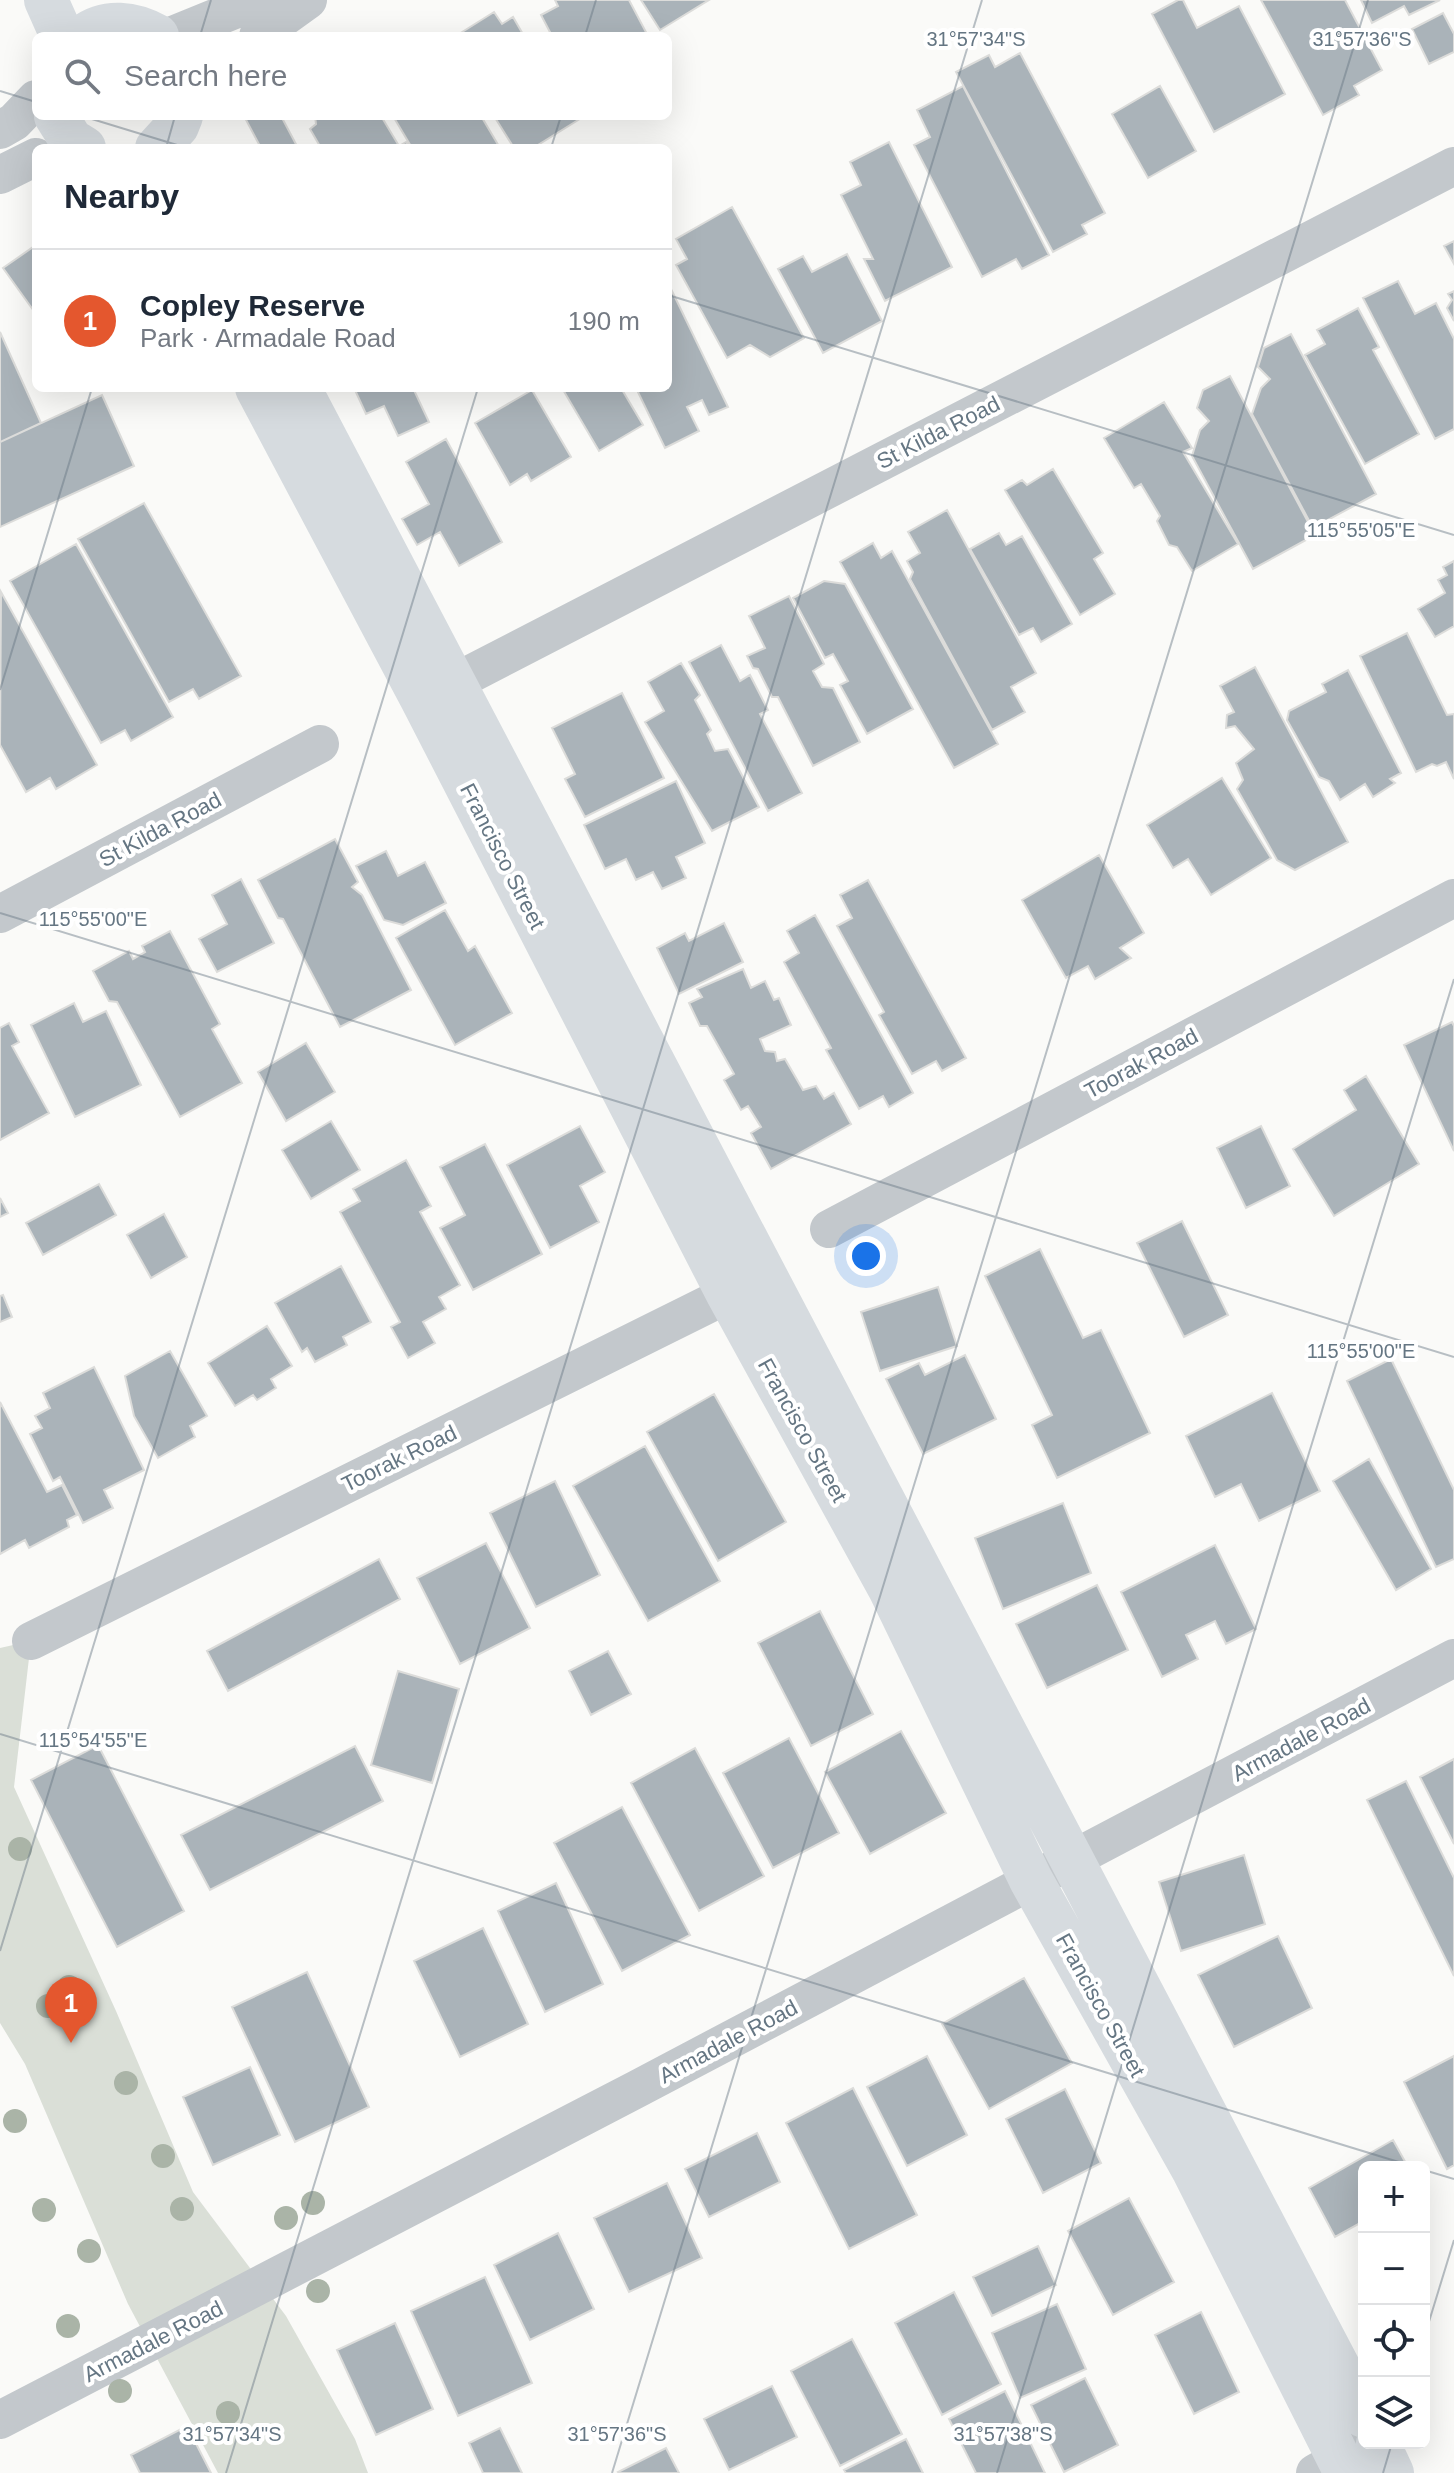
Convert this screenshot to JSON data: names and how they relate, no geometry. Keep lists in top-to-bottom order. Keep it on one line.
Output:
{"streets":{"street":["St Kilda Road","Francisco Street","Toorak Road","Armadale Road"]},"crossings":[["St Kilda Road","Francisco Street"],["Francisco Street","Toorak Road"],["Francisco Street","Armadale Road"]],"page":{"search":"Search here","heading":"Nearby","list":[{"mark":"1","name":"Copley Reserve","note":"Park · Armadale Road","value":"190 m"}],"pins":"1","map_buttons":["+","−"]},"coordinates":["31°57'34\"S","31°57'36\"S","115°55'05\"E","115°55'00\"E","115°54'55\"E","31°57'38\"S"]}
